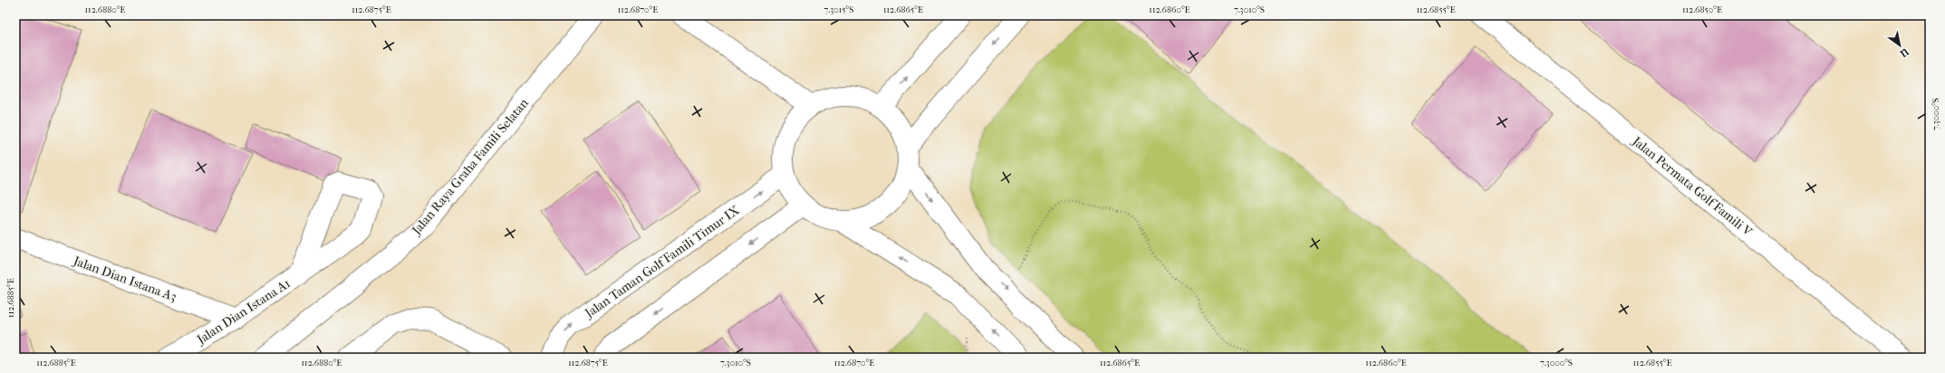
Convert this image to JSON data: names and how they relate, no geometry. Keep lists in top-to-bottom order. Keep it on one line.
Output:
{"streets":{"street":["Jalan Raya Graha Famili Selatan","Jalan Permata Golf Famili V","Jalan Taman Golf Famili Timur IX","Jalan Dian Istana A3","Jalan Dian Istana A1"]},"crossings":[["Jalan Dian Istana A3","Jalan Dian Istana A1"]],"north":"bottom right","coordinates":["112.6880°E","112.6875°E","112.6870°E","7.3015°S","112.6865°E","112.6860°E","7.3010°S","112.6855°E","112.6850°E","7.3000°S","112.6885°E"]}
